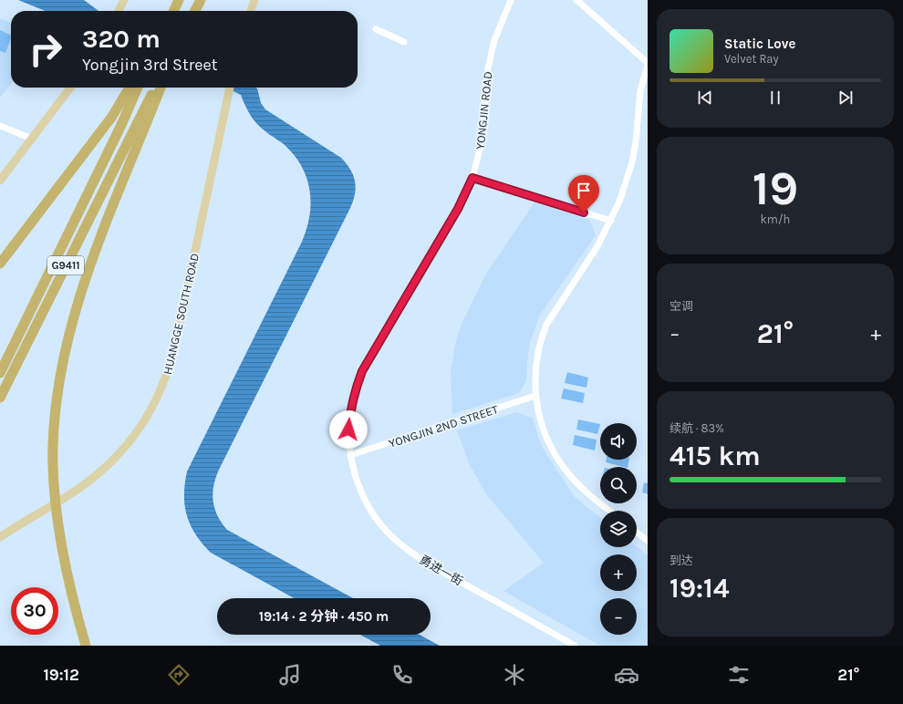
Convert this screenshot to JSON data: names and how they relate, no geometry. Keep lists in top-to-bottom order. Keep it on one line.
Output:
{"streets":{"highway":["G9411"],"main road":["HUANGGE SOUTH ROAD"],"street":["YONGJIN ROAD","YONGJIN 2ND STREET","勇进一街"]},"crossings":[["YONGJIN ROAD","YONGJIN 2ND STREET"],["YONGJIN ROAD","勇进一街"],["YONGJIN 2ND STREET","勇进一街"]],"page":{"turn":["320 m","Yongjin 3rd Street"],"song":["Static Love","Velvet Ray"],"tile":[["19","km/h"],"空调",["续航 · 83%","415 km"],["到达","19:14"]],"heat":["−","21°","+"],"map_buttons":["+","−"],"limit":"30","trip":"19:14 · 2 分钟 · 450 m","tabs":["19:12","21°"]}}
